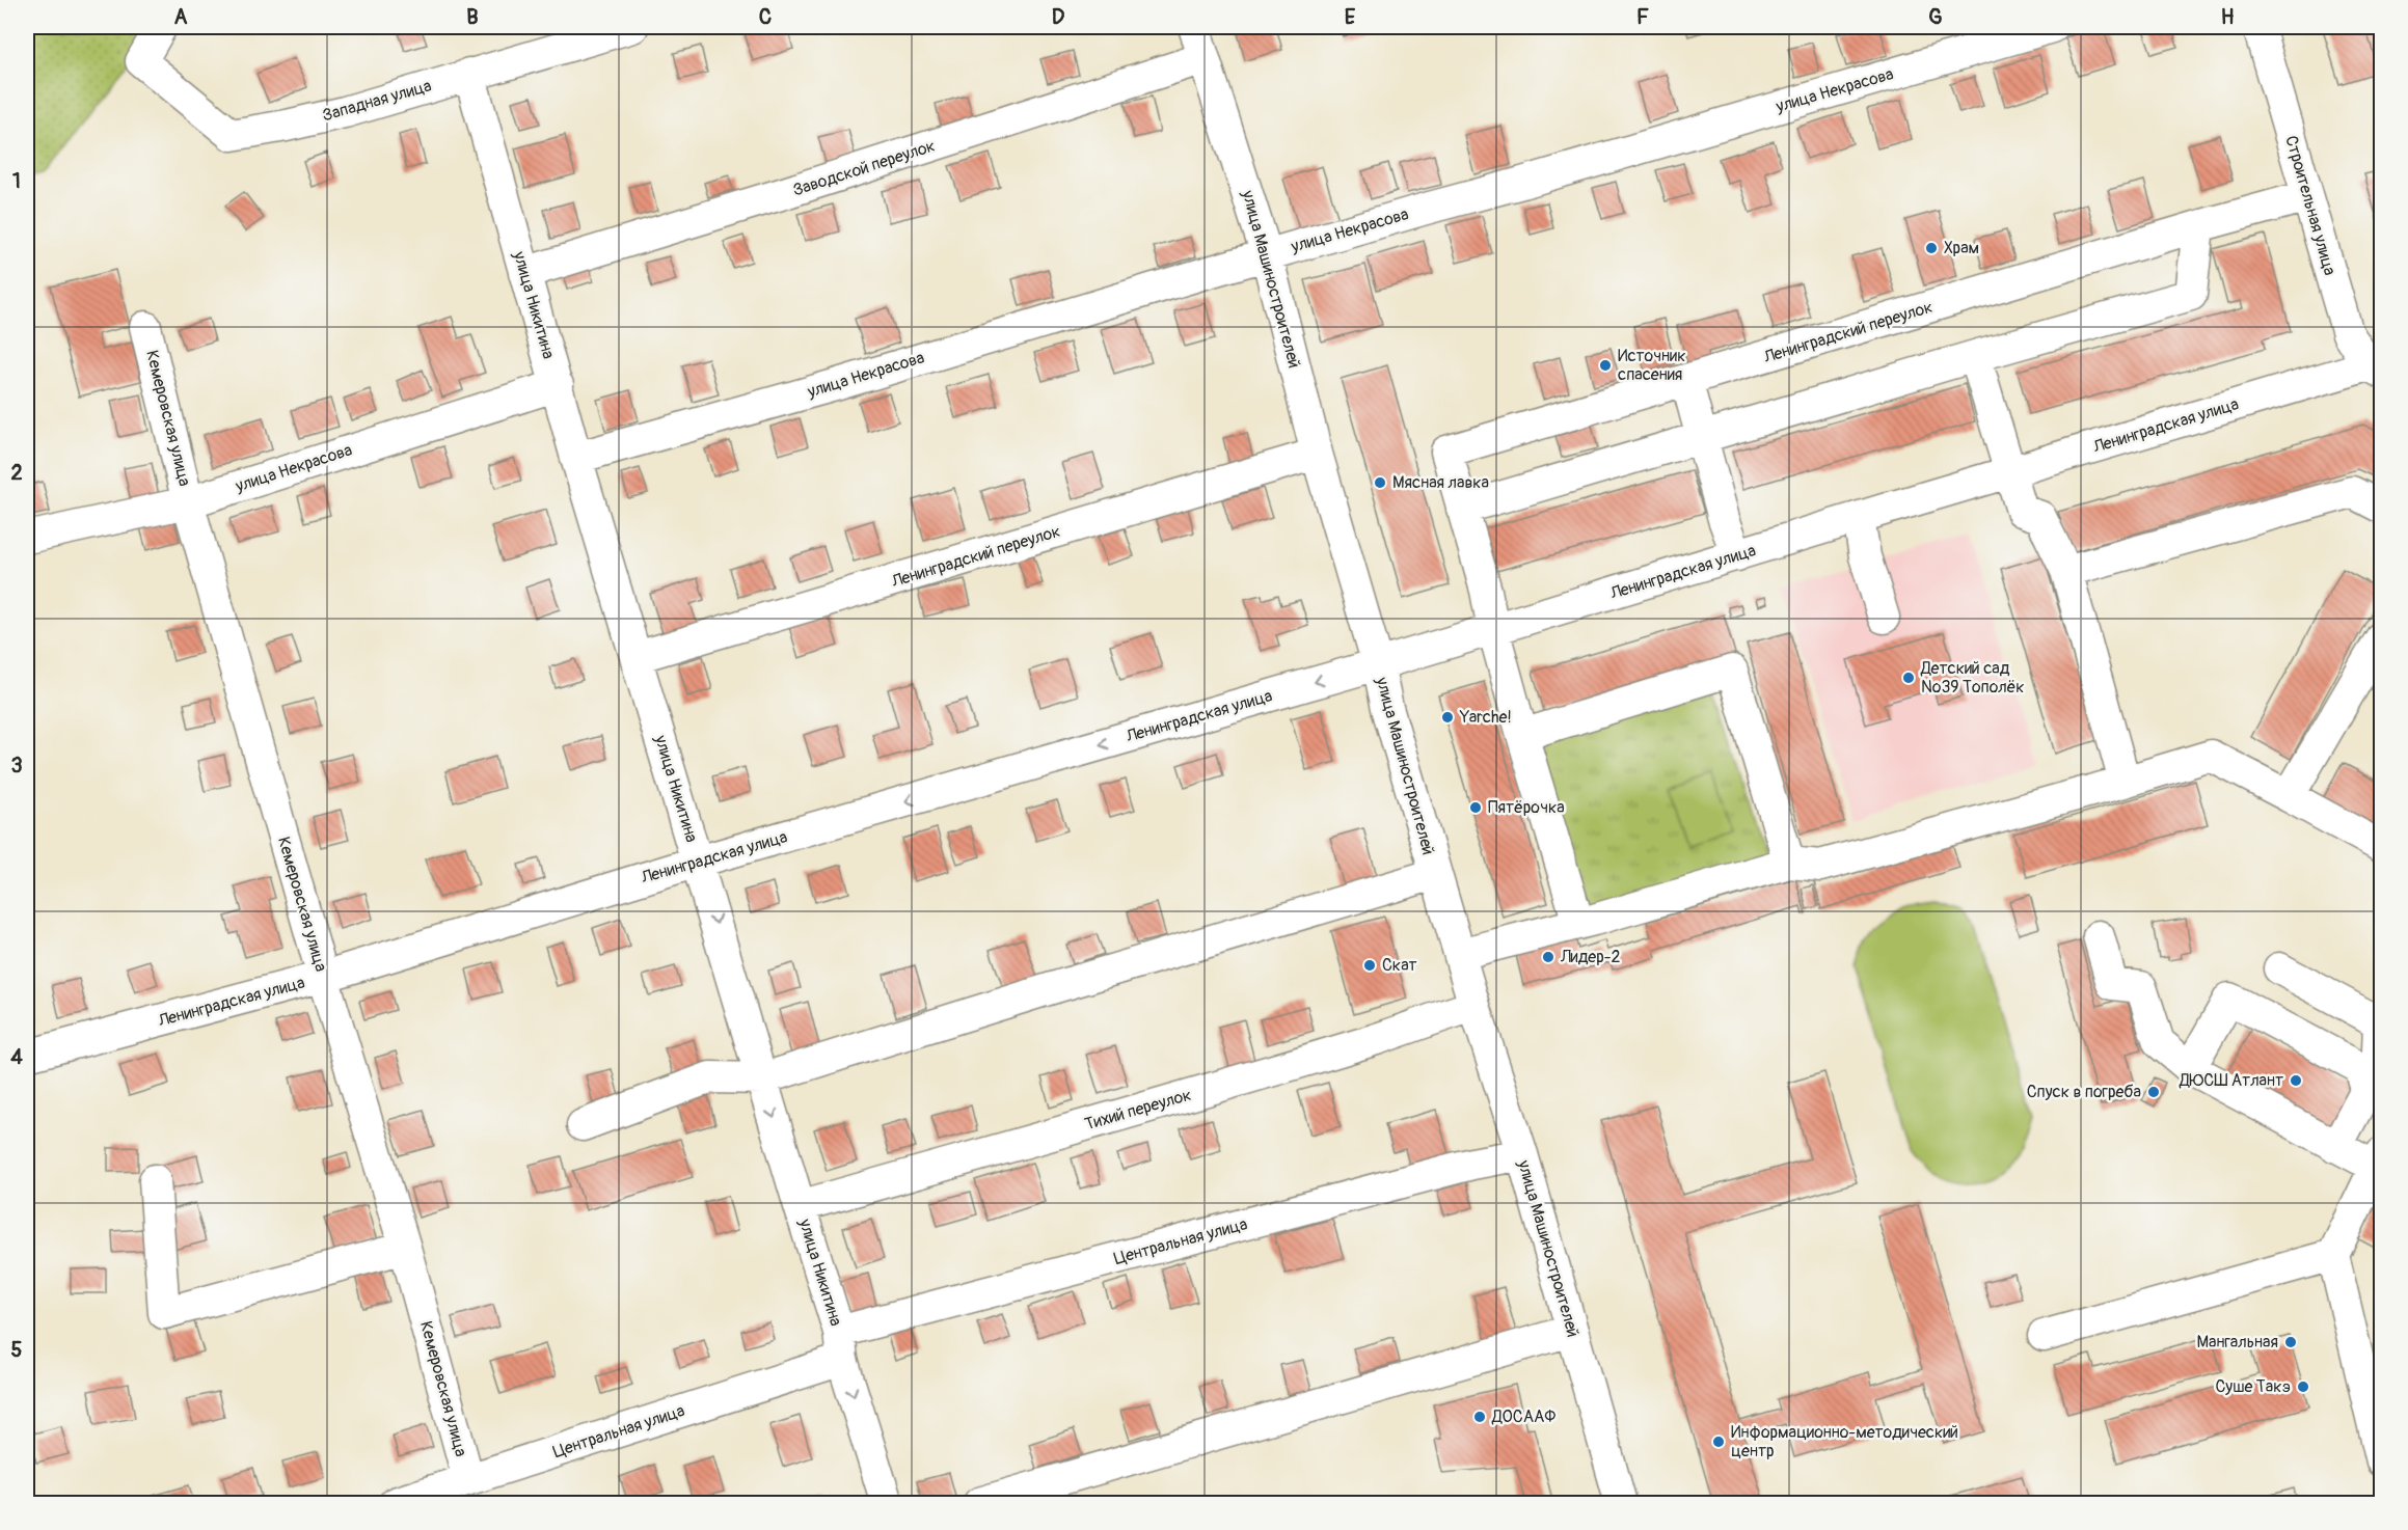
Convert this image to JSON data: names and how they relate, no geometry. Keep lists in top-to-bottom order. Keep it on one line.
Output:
{"streets":{"street":["улица Некрасова","Западная улица","Заводской переулок","Строительная улица","улица Машиностроителей","улица Никитина","Ленинградский переулок","Кемеровская улица","Ленинградская улица","Тихий переулок","Центральная улица"]},"crossings":[["улица Некрасова","улица Машиностроителей"],["улица Некрасова","улица Никитина"],["улица Некрасова","Кемеровская улица"],["Западная улица","улица Никитина"],["Заводской переулок","улица Машиностроителей"],["Заводской переулок","улица Никитина"],["Строительная улица","Ленинградский переулок"],["Строительная улица","Ленинградская улица"],["улица Машиностроителей","Ленинградский переулок"],["улица Машиностроителей","Ленинградская улица"],["улица Машиностроителей","Тихий переулок"],["улица Машиностроителей","Центральная улица"],["улица Никитина","Ленинградский переулок"],["улица Никитина","Ленинградская улица"],["улица Никитина","Тихий переулок"],["улица Никитина","Центральная улица"],["Кемеровская улица","Ленинградская улица"],["Кемеровская улица","Центральная улица"]],"one_way":["улица Никитина"],"places":["Храм","Источник спасения","Мясная лавка","Детский сад №39 Тополёк","Yarche!","Пятёрочка","Лидер-2","Скат","ДЮСШ Атлант","Спуск в погреба","Мангальная","Суше Такэ","ДОСААФ","Информационно-методический центр"],"grid":{"columns":["A","B","C","D","E","F","G","H"],"rows":["1","2","3","4","5"]}}
